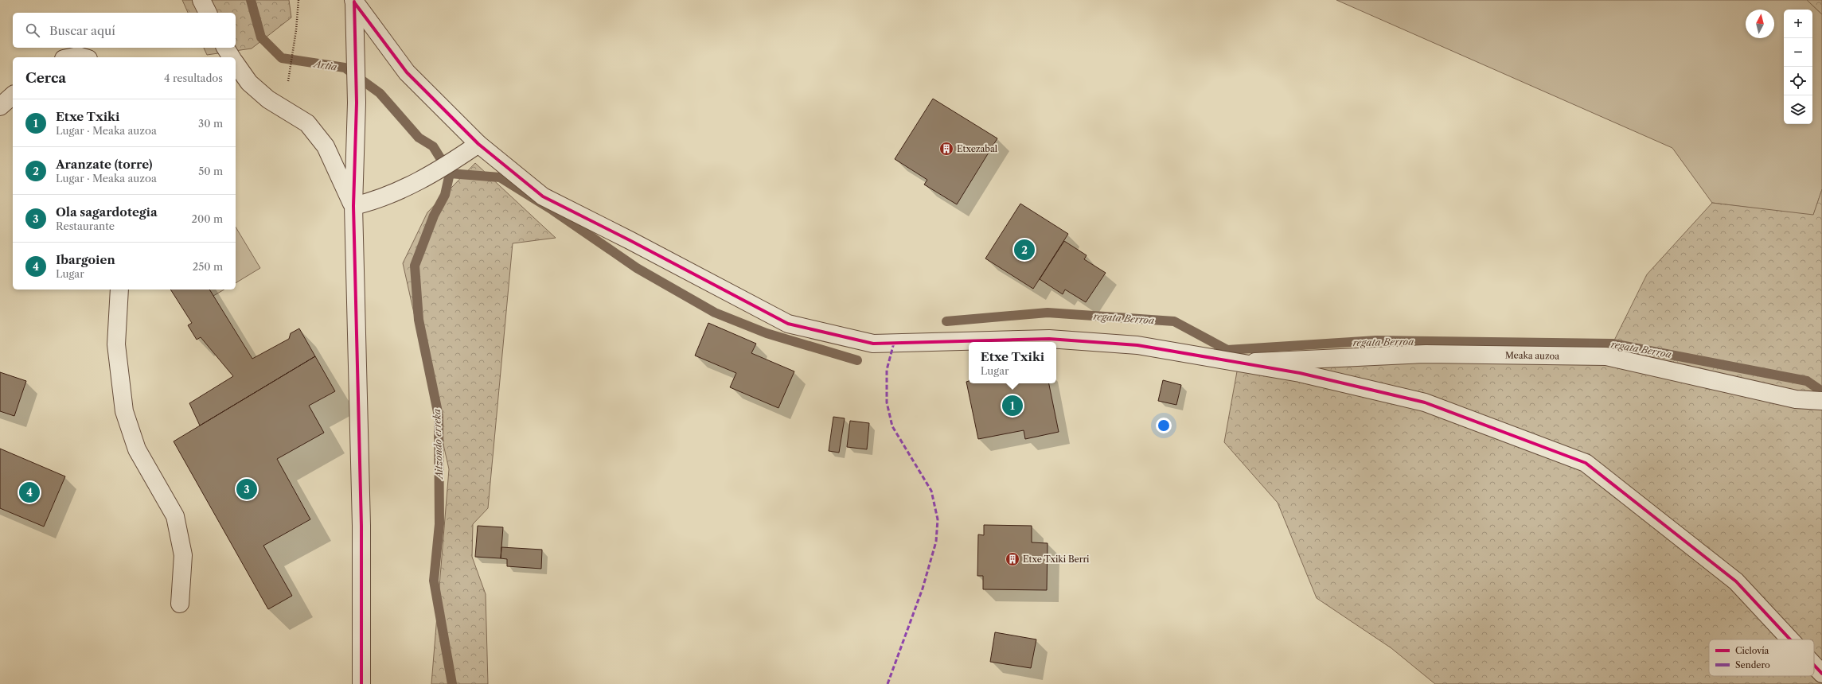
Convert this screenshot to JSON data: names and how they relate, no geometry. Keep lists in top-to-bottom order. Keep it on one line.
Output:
{"streets":{"street":["Meaka auzoa"]},"water":["Artia","regata Berroa","Aitzondo erreka"],"places":{"building":["Etxezabal","Etxe Txiki Berri"]},"legend":["Ciclovía","Sendero"],"north":"top","page":{"map_buttons":["+","−"],"search":"Buscar aquí","heading":["Cerca","4 resultados"],"list":[{"mark":"1","name":"Etxe Txiki","note":"Lugar · Meaka auzoa","value":"30 m"},{"mark":"2","name":"Aranzate (torre)","note":"Lugar · Meaka auzoa","value":"50 m"},{"mark":"3","name":"Ola sagardotegia","note":"Restaurante","value":"200 m"},{"mark":"4","name":"Ibargoien","note":"Lugar","value":"250 m"}],"pins":["2","1","3","4"],"popup":["Etxe Txiki","Lugar"]}}
